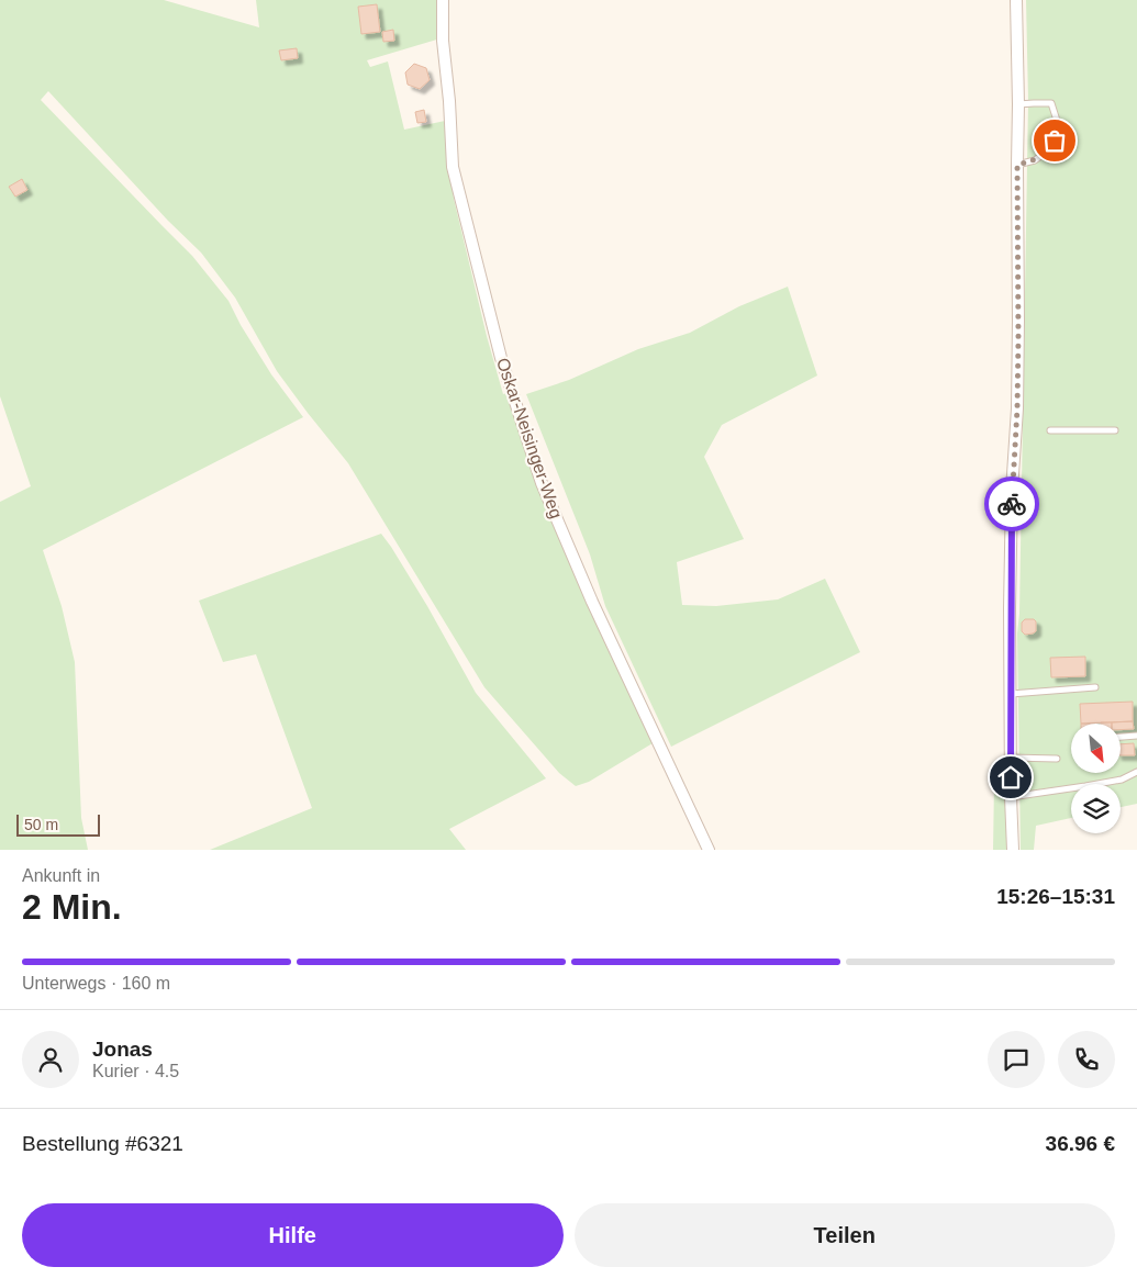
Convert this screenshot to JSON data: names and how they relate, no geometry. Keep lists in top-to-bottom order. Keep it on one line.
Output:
{"streets":{"street":["Oskar-Neisinger-Weg"]},"scale_bar":"50 m","north":"bottom right","page":{"scale":"50 m","heading":["2 Min.","Ankunft in","15:26–15:31"],"panel":["Jonas","Kurier · 4.5","Bestellung #6321","36.96 €"],"bar":"Unterwegs · 160 m","buttons":["Hilfe","Teilen"]}}
